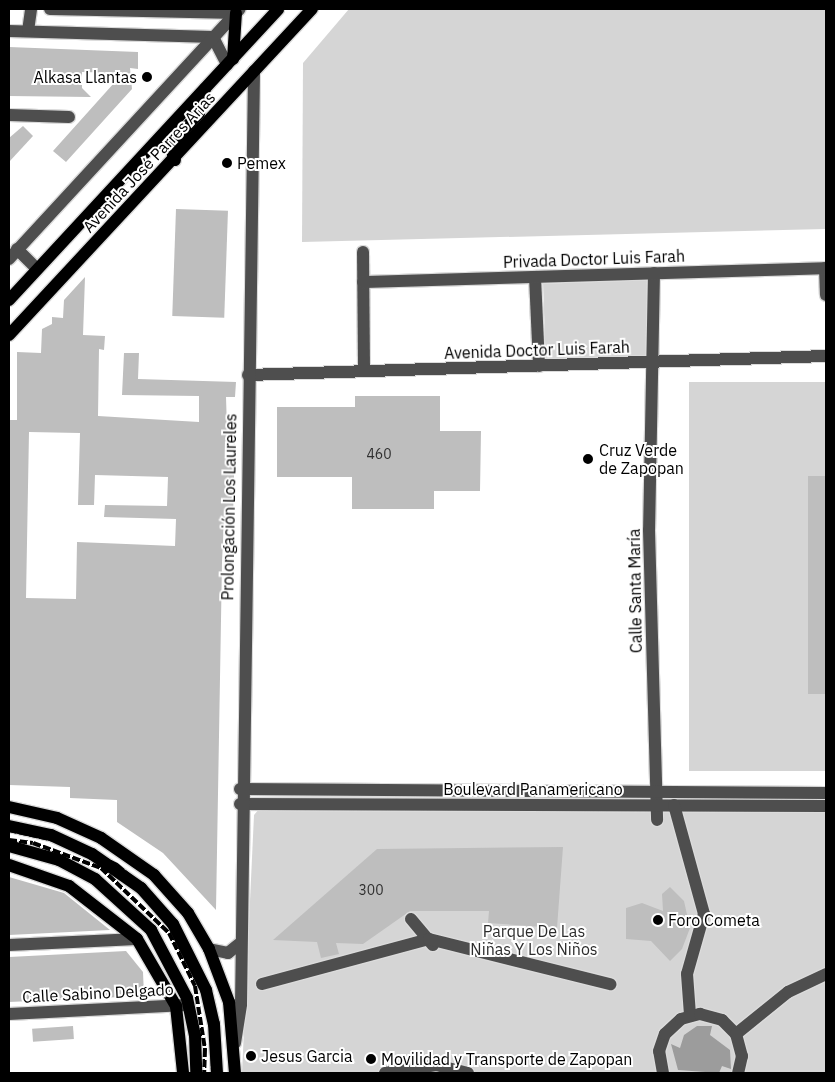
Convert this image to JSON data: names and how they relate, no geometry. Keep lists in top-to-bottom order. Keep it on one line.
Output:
{"streets":{"main road":["Avenida José Parres Arias"],"street":["Privada Doctor Luis Farah","Avenida Doctor Luis Farah","Prolongación Los Laureles","Calle Santa María","Boulevard Panamericano","Calle Sabino Delgado"]},"crossings":[["Avenida José Parres Arias","Prolongación Los Laureles"],["Privada Doctor Luis Farah","Calle Santa María"],["Avenida Doctor Luis Farah","Prolongación Los Laureles"],["Avenida Doctor Luis Farah","Calle Santa María"],["Prolongación Los Laureles","Boulevard Panamericano"],["Calle Santa María","Boulevard Panamericano"]],"parks":["Parque De Las Niñas Y Los Niños"],"places":["Alkasa Llantas","Pemex","Cruz Verde de Zapopan","Foro Cometa","Jesus Garcia","Movilidad y Transporte de Zapopan"],"house_numbers":["460","300"]}
